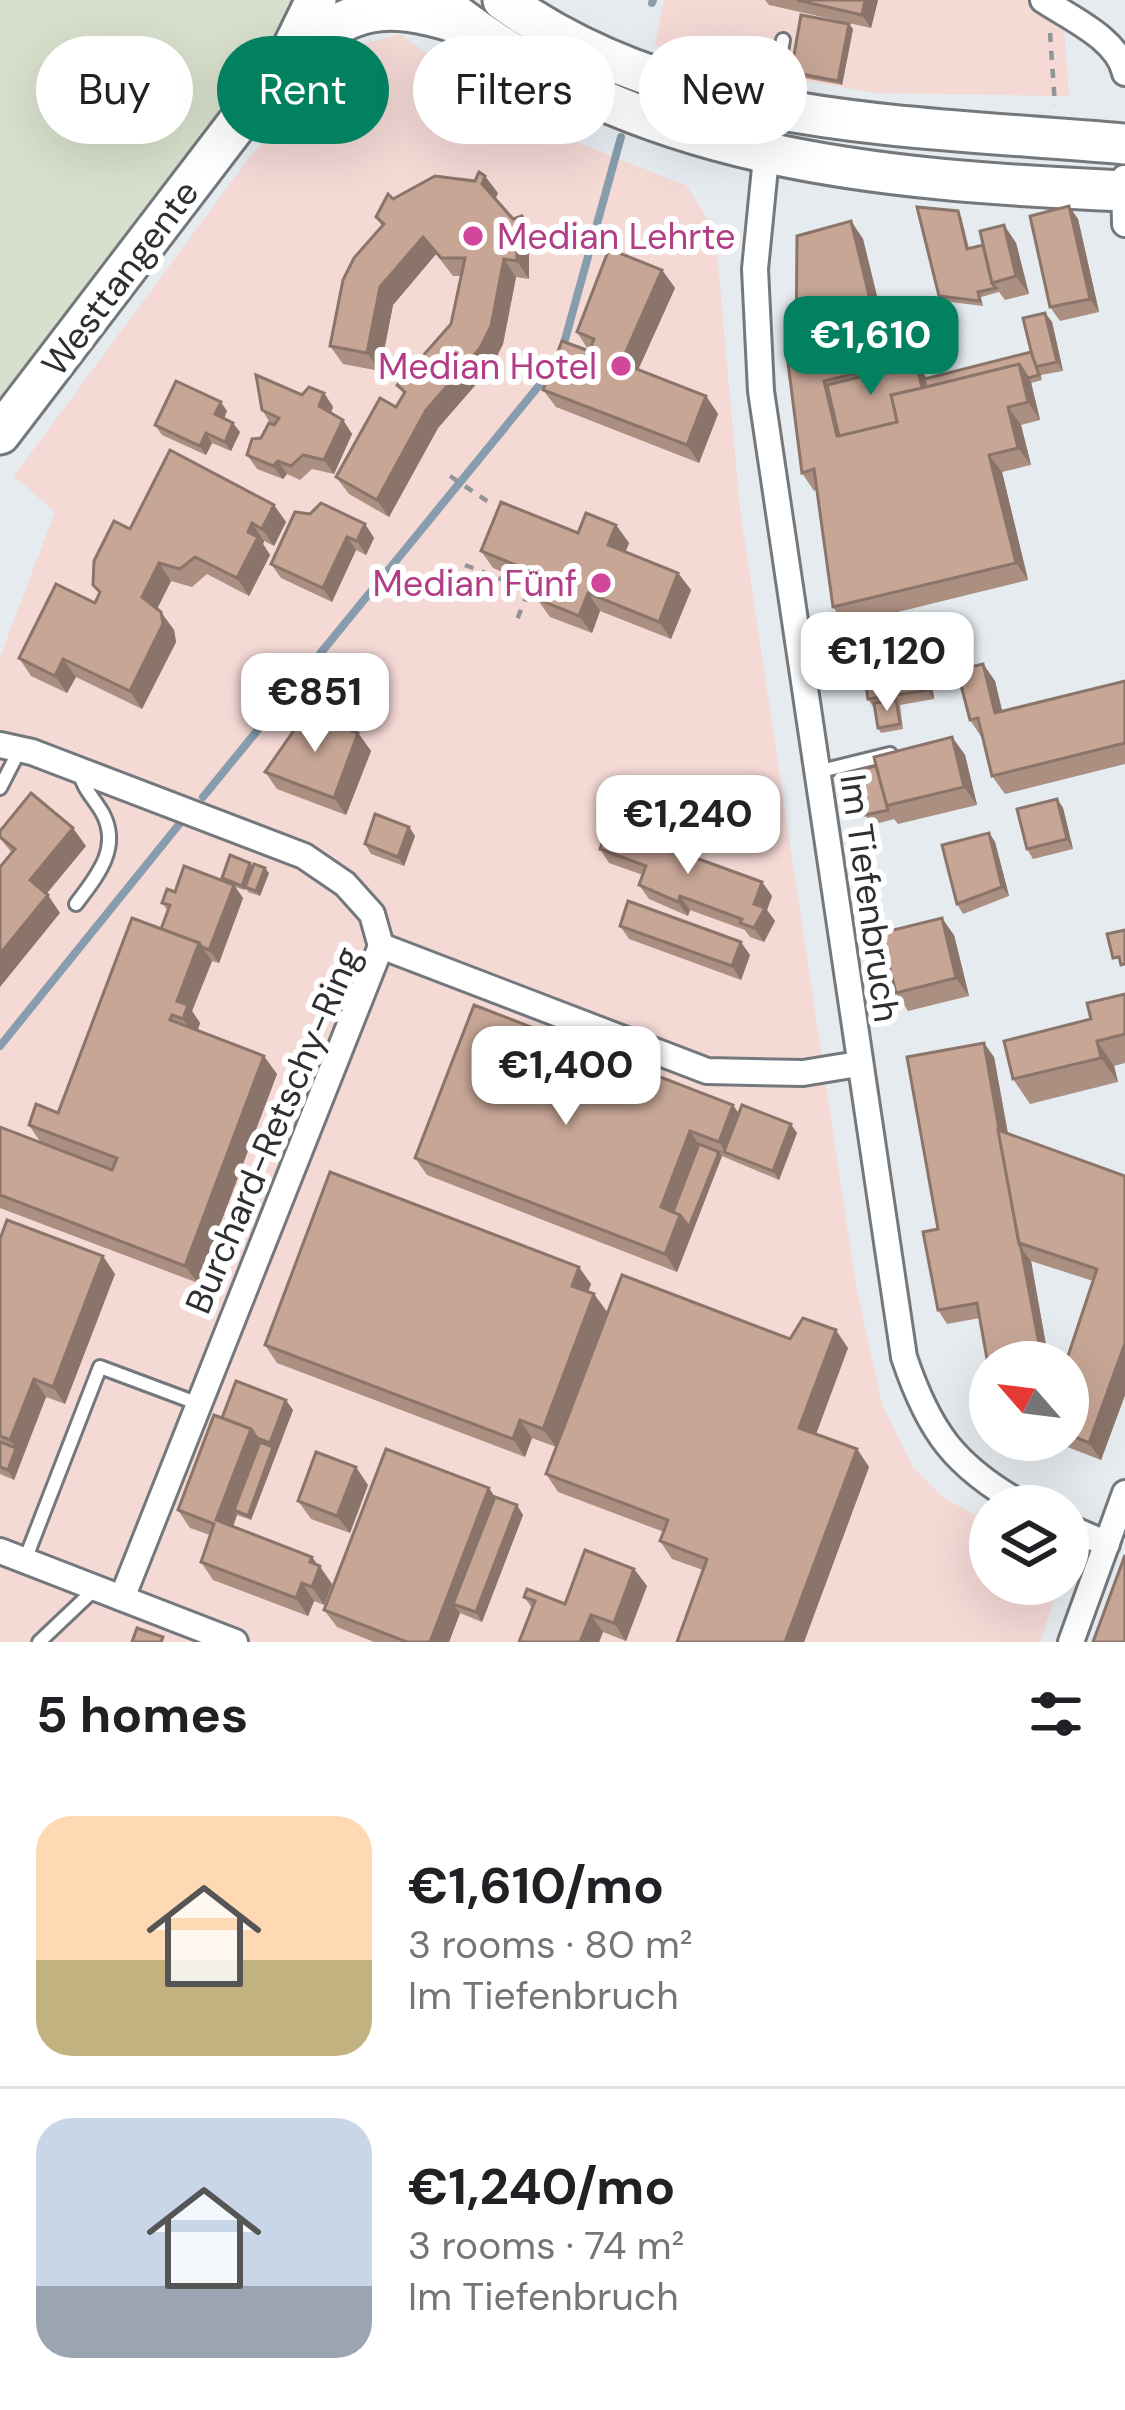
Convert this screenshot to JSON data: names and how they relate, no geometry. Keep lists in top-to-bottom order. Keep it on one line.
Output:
{"streets":{"main road":["Westtangente"],"street":["Im Tiefenbruch","Burchard-Retschy-Ring"]},"crossings":[["Im Tiefenbruch","Burchard-Retschy-Ring"]],"places":["Median Lehrte","Median Hotel","Median Fünf"],"north":"top left","page":{"chip":["Buy","Rent","Filters","New"],"price":["€1,610","€1,120","€851","€1,240","€1,400"],"heading":"5 homes","list":[{"name":"€1,610/mo","note":"3 rooms · 80 m² · Im Tiefenbruch"},{"name":"€1,240/mo","note":"3 rooms · 74 m² · Im Tiefenbruch"}]}}
